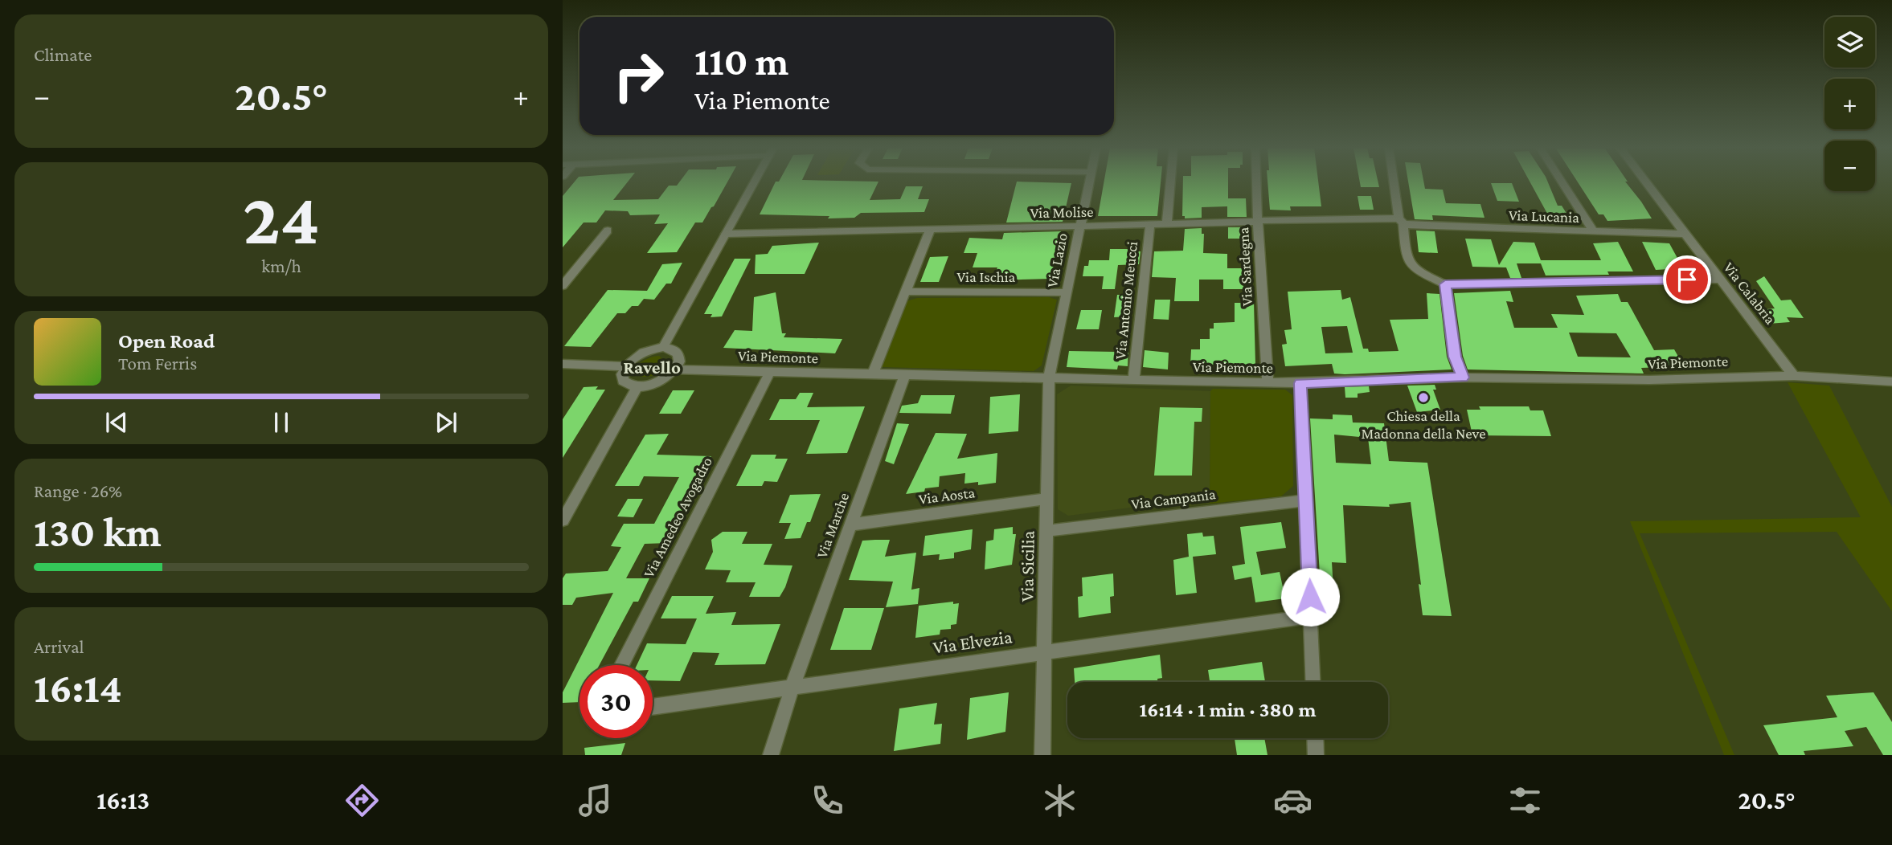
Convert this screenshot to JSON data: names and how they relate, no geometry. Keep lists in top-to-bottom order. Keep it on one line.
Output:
{"streets":{"street":["Via Molise","Via Lucania","Via Lazio","Via Sardegna","Via Ischia","Via Calabria","Via Antonio Meucci","Via Piemonte","Via Aosta","Via Campania","Via Amedeo Avogadro","Via Marche","Via Sicilia","Via Elvezia"]},"crossings":[["Via Molise","Via Lucania"],["Via Molise","Via Lazio"],["Via Molise","Via Sardegna"],["Via Molise","Via Antonio Meucci"],["Via Lucania","Via Calabria"],["Via Lazio","Via Ischia"],["Via Lazio","Via Piemonte"],["Via Lazio","Via Sicilia"],["Via Sardegna","Via Piemonte"],["Via Calabria","Via Piemonte"],["Via Antonio Meucci","Via Piemonte"],["Via Piemonte","Via Amedeo Avogadro"],["Via Piemonte","Via Marche"],["Via Piemonte","Via Sicilia"],["Via Aosta","Via Marche"],["Via Aosta","Via Sicilia"],["Via Campania","Via Sicilia"],["Via Marche","Via Elvezia"],["Via Sicilia","Via Elvezia"]],"districts":["Ravello"],"places":["Chiesa della Madonna della Neve"],"page":{"tile":["Climate",["24","km/h"],["Range · 26%","130 km"],["Arrival","16:14"]],"map_buttons":["+","−"],"turn":["110 m","Via Piemonte"],"heat":["−","20.5°","+"],"song":["Open Road","Tom Ferris"],"limit":"30","trip":"16:14 · 1 min · 380 m","tabs":["16:13","20.5°"]}}
